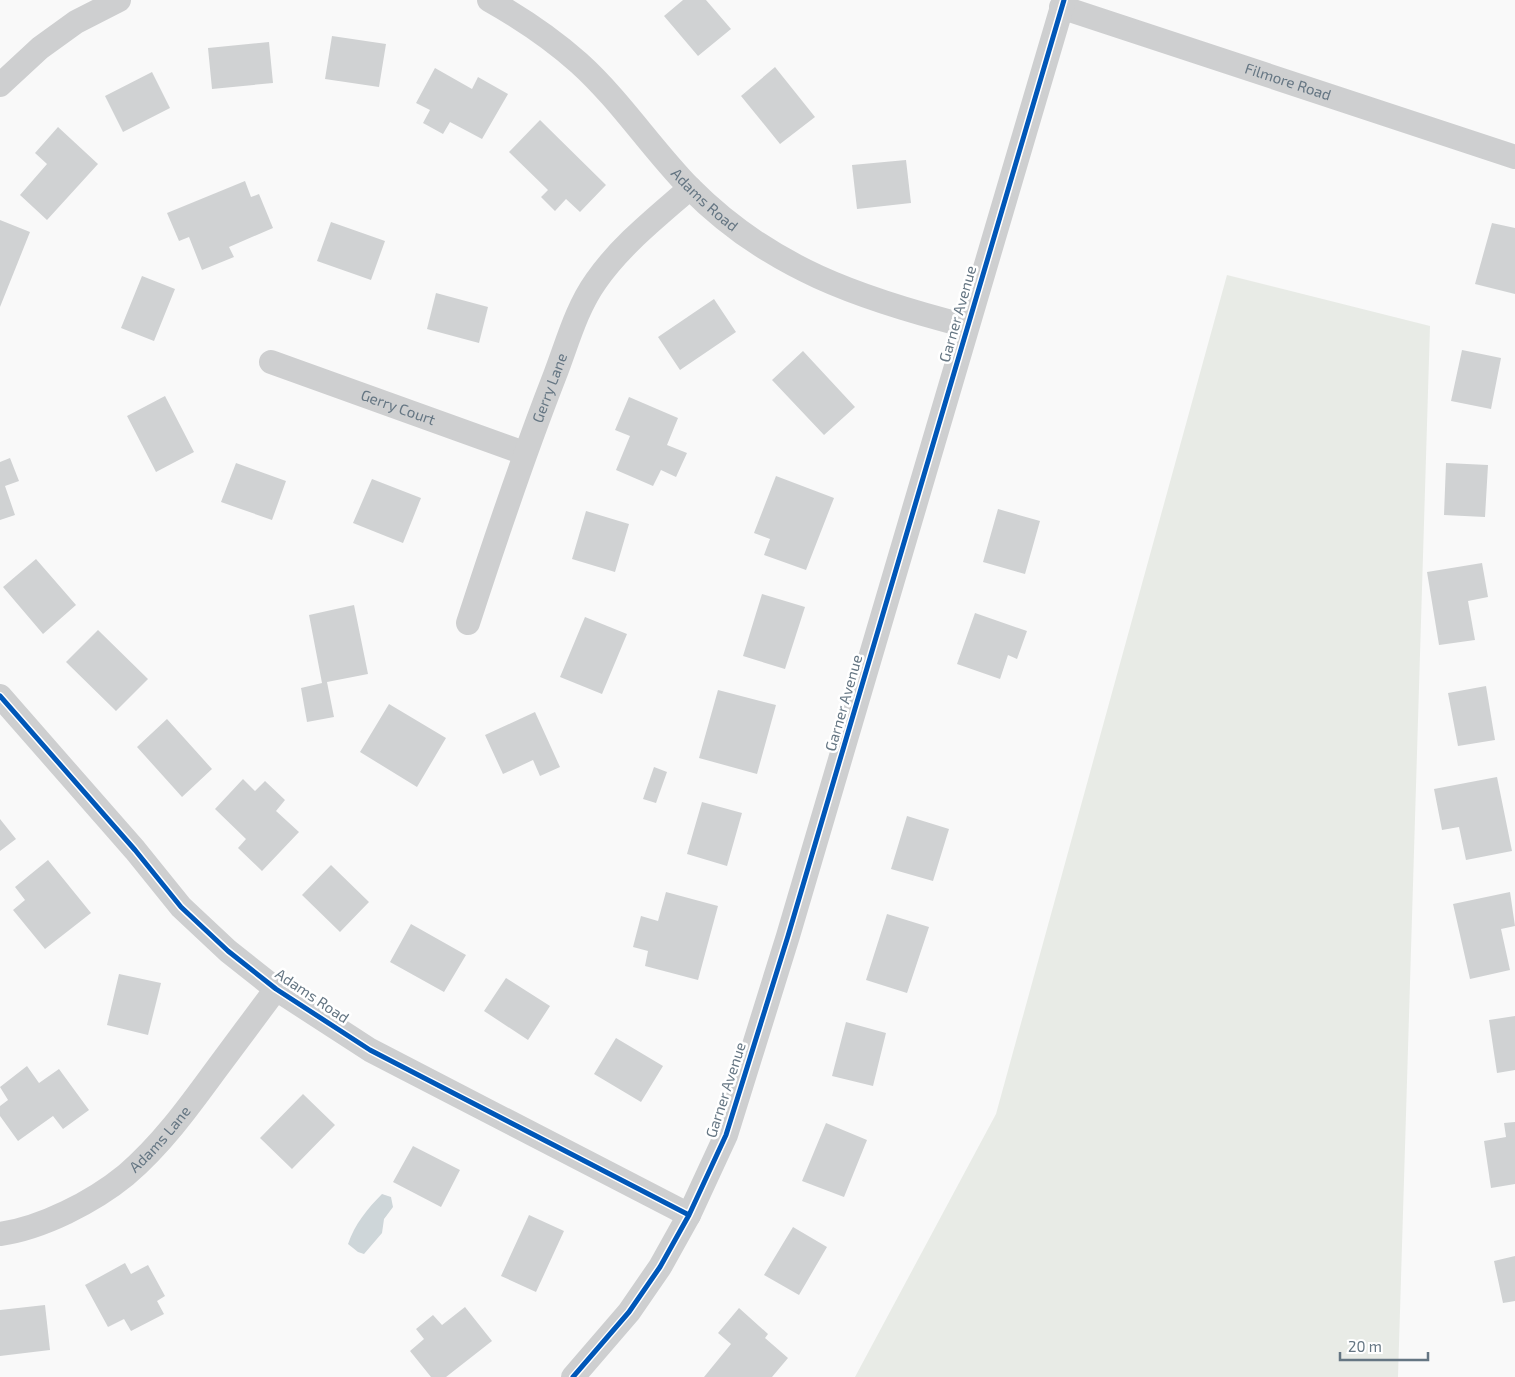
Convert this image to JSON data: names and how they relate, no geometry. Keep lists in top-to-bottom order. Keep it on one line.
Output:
{"streets":{"street":["Filmore Road","Adams Road","Garner Avenue","Gerry Lane","Gerry Court","Adams Lane"]},"crossings":[["Filmore Road","Garner Avenue"],["Adams Road","Garner Avenue"],["Adams Road","Gerry Lane"],["Adams Road","Adams Lane"],["Gerry Lane","Gerry Court"]],"scale_bar":"20 m"}
